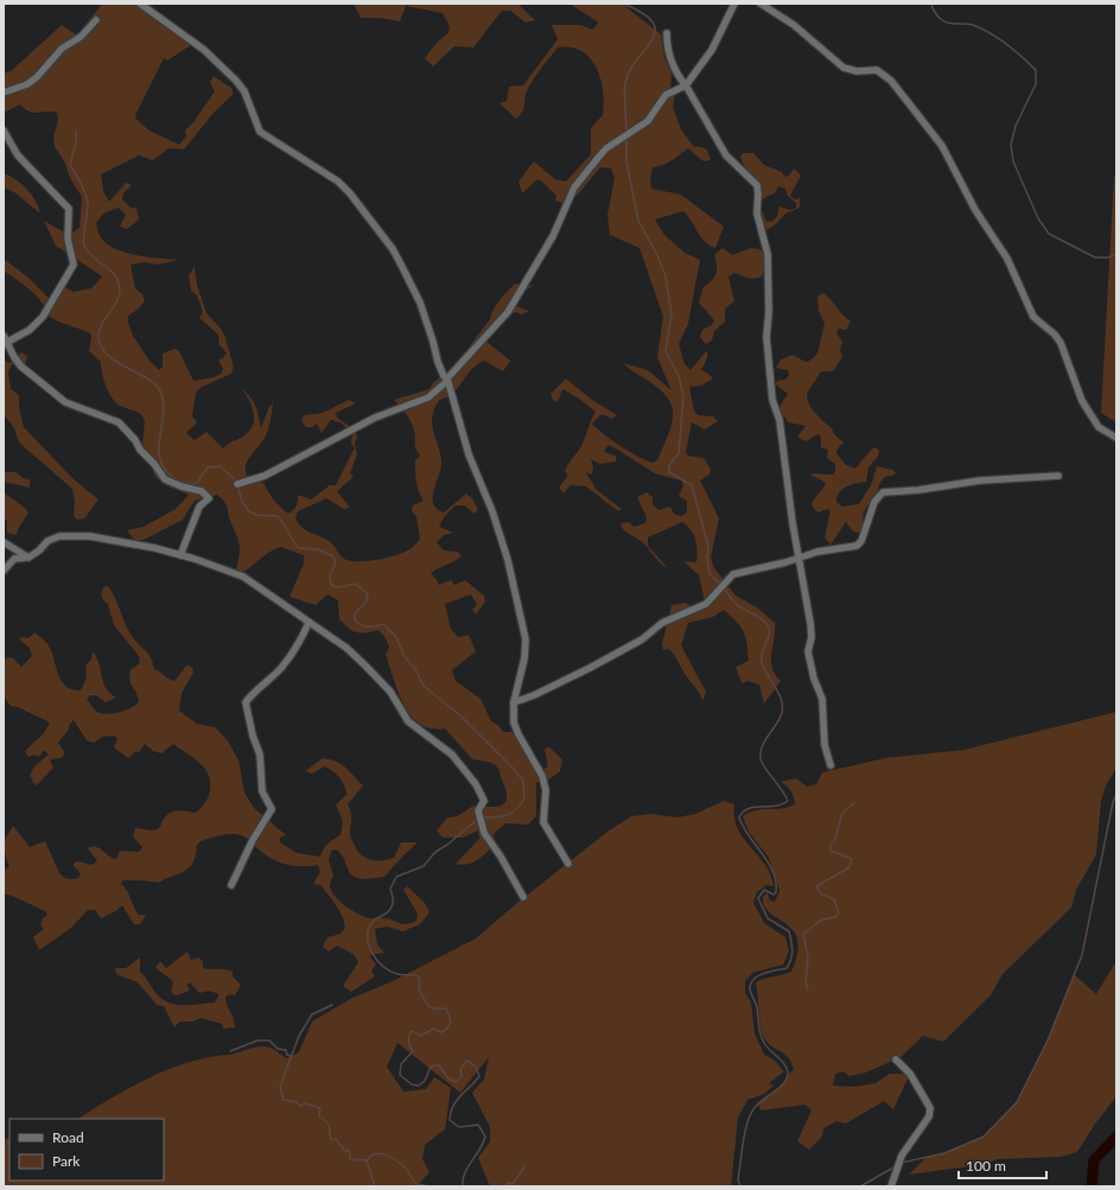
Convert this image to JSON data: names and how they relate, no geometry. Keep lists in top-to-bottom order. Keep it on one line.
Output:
{"legend":["Road","Park"],"scale_bar":"100 m"}
